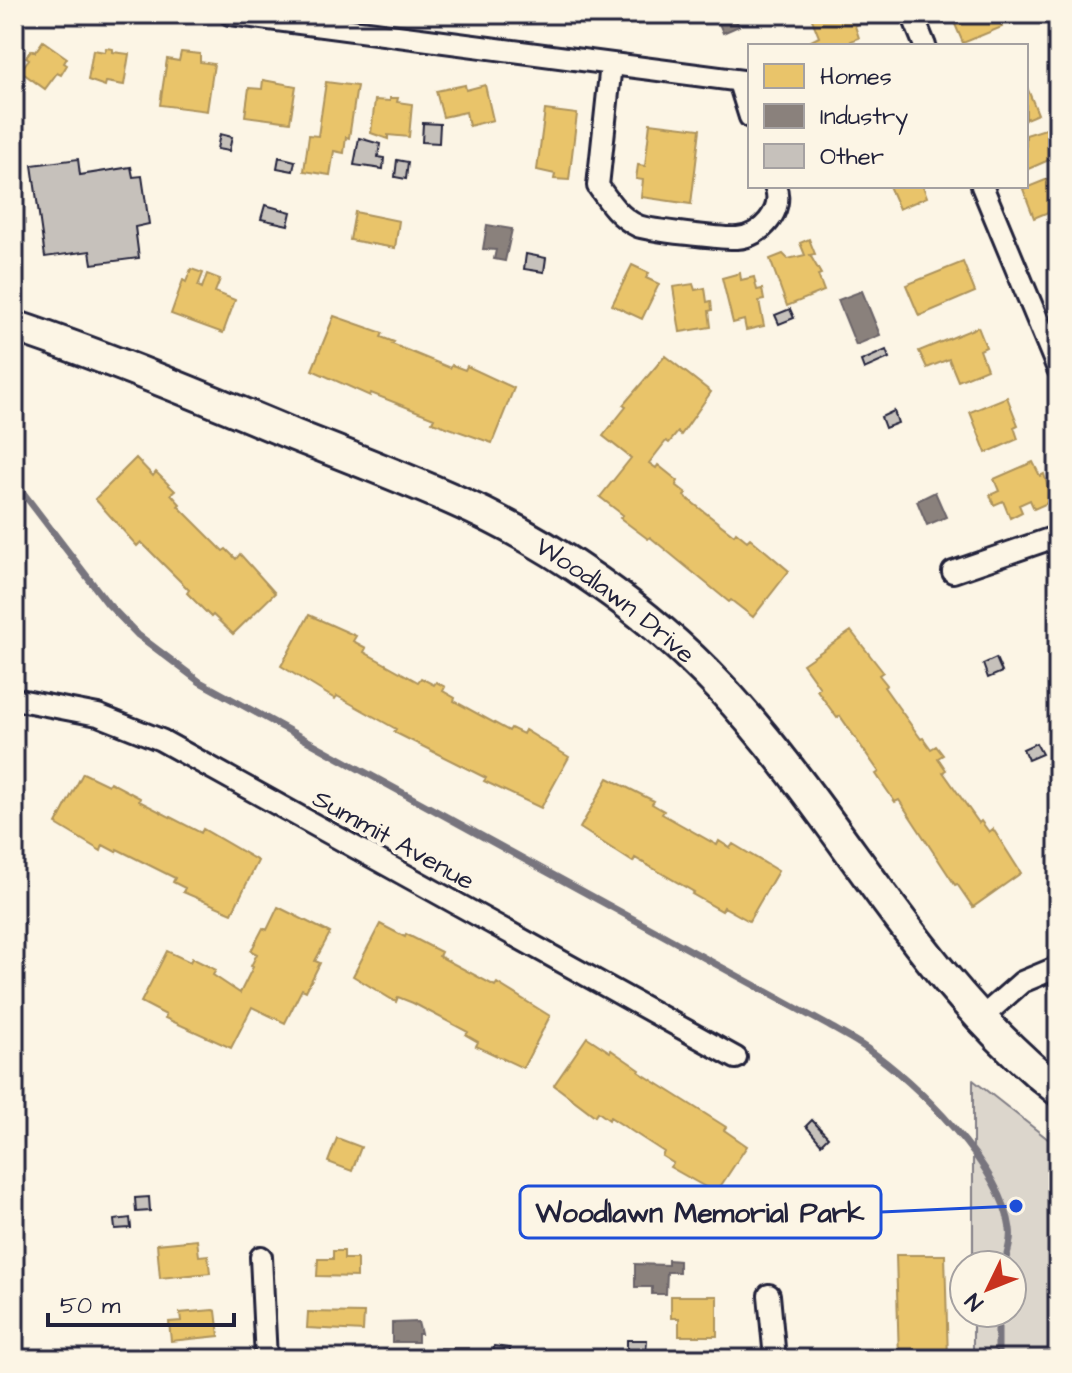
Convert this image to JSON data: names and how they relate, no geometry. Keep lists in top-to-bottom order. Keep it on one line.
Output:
{"streets":{"main road":["Woodlawn Drive"],"street":["Summit Avenue"]},"places":["Woodlawn Memorial Park"],"legend":["Homes","Industry","Other"],"scale_bar":"50 m","north":"bottom left"}
